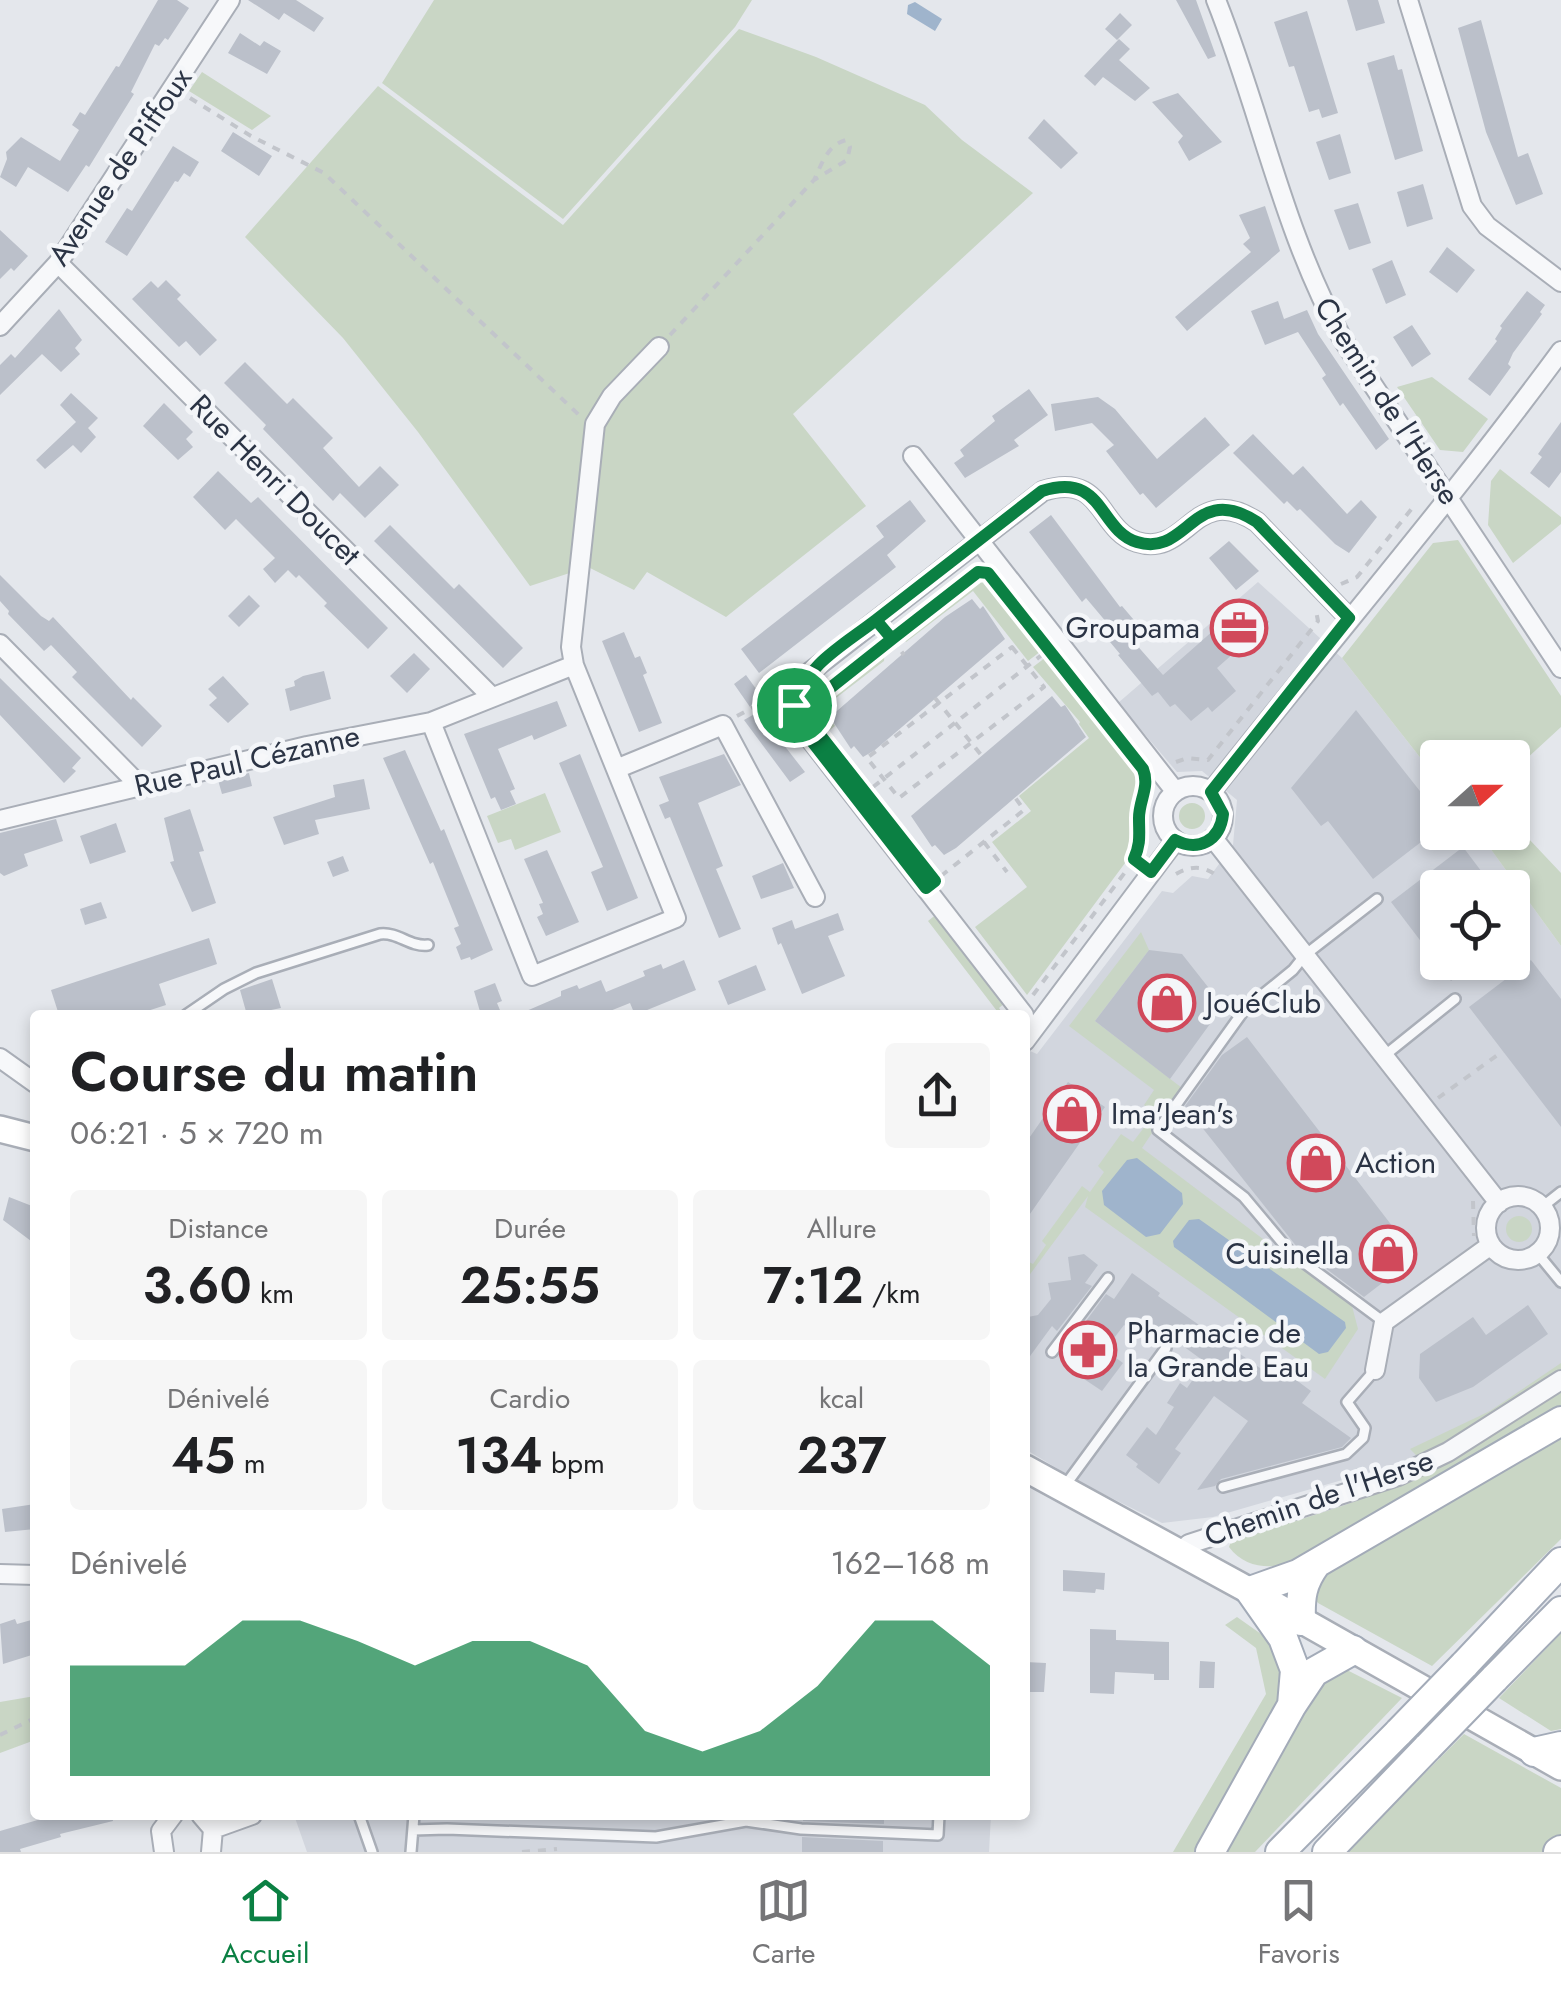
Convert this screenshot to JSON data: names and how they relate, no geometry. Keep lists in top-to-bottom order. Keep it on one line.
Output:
{"streets":{"street":["Avenue de Piffoux","Chemin de l'Herse","Rue Henri Doucet","Rue Paul Cézanne"]},"crossings":[["Avenue de Piffoux","Rue Henri Doucet"],["Rue Henri Doucet","Rue Paul Cézanne"]],"places":{"office":["Groupama"],"shop":["JouéClub","Ima'Jean's","Action","Cuisinella"],"pharmacy":["Pharmacie de la Grande Eau"]},"north":"right","page":{"heading":["Course du matin","06:21 · 5 × 720 m"],"stats":[["Distance","3.60 km"],["Durée","25:55"],["Allure","7:12 /km"],["Dénivelé","45 m"],["Cardio","134 bpm"],["kcal","237"]],"chart":["Dénivelé","162–168 m"],"tabs":["Accueil","Carte","Favoris"]}}
